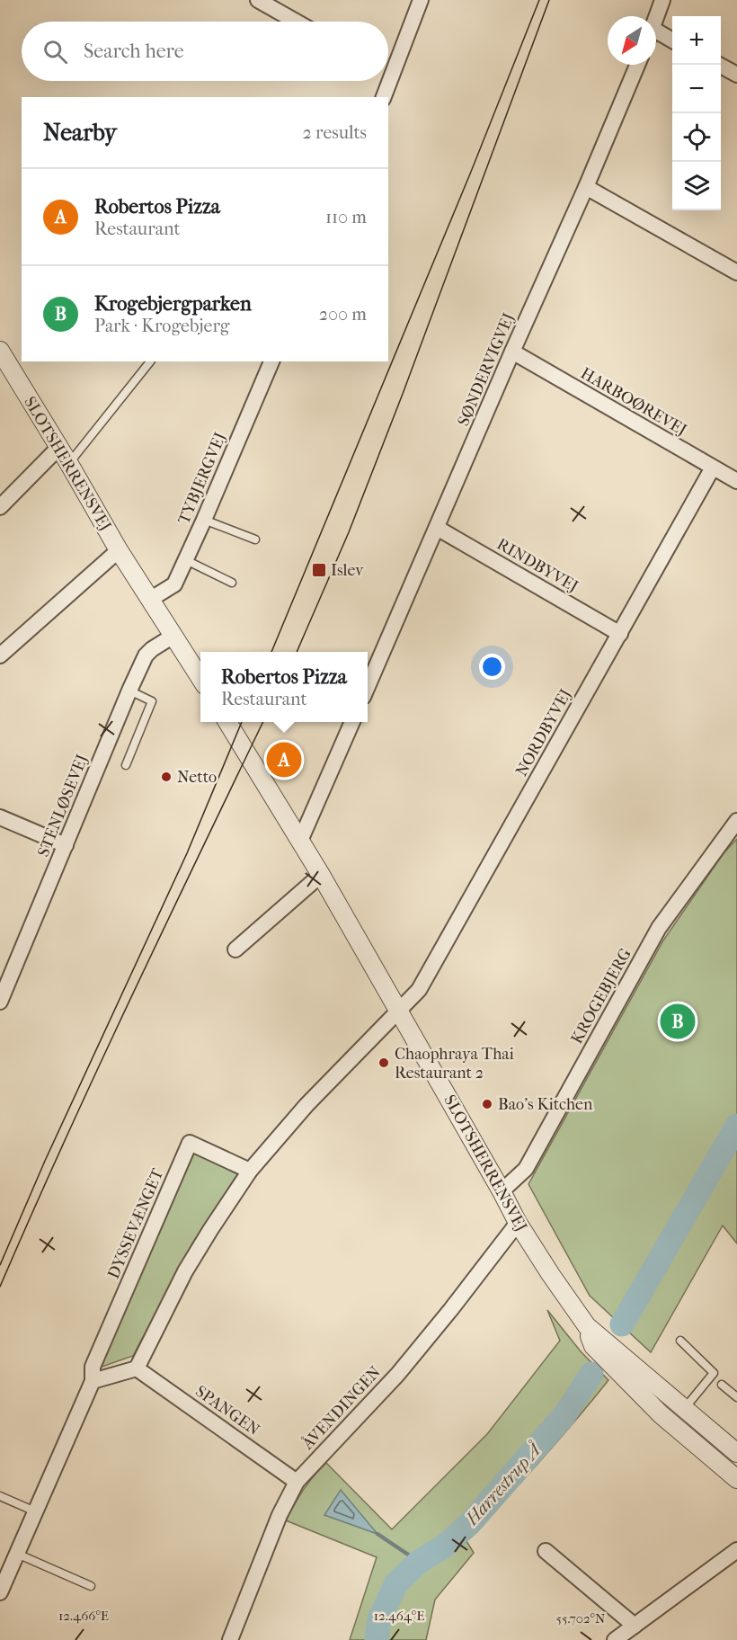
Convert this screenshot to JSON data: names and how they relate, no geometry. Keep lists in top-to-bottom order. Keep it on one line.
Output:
{"streets":{"street":["SØNDERVIGVEJ","HARBOØREVEJ","SLOTSHERRENSVEJ","TYBJERGVEJ","RINDBYVEJ","NORDBYVEJ","STENLØSEVEJ","KROGEBJERG","DYSSEVÆNGET","ÅVENDINGEN","SPANGEN"]},"crossings":[["SØNDERVIGVEJ","HARBOØREVEJ"],["SØNDERVIGVEJ","RINDBYVEJ"],["HARBOØREVEJ","NORDBYVEJ"],["SLOTSHERRENSVEJ","TYBJERGVEJ"],["SLOTSHERRENSVEJ","NORDBYVEJ"],["SLOTSHERRENSVEJ","STENLØSEVEJ"],["SLOTSHERRENSVEJ","KROGEBJERG"],["SLOTSHERRENSVEJ","ÅVENDINGEN"],["RINDBYVEJ","NORDBYVEJ"],["ÅVENDINGEN","SPANGEN"]],"water":["Harrestrup Å"],"places":{"transit":["Islev"],"other":["Netto","Chaophraya Thai Restaurant 2","Bao's Kitchen"]},"north":"bottom left","page":{"map_buttons":["+","−"],"search":"Search here","heading":["Nearby","2 results"],"list":[{"mark":"A","name":"Robertos Pizza","note":"Restaurant","value":"110 m"},{"mark":"B","name":"Krogebjergparken","note":"Park · Krogebjerg","value":"200 m"}],"popup":["Robertos Pizza","Restaurant"],"pins":["A","B"]},"coordinates":["12.466°E","12.464°E","55.702°N"]}
